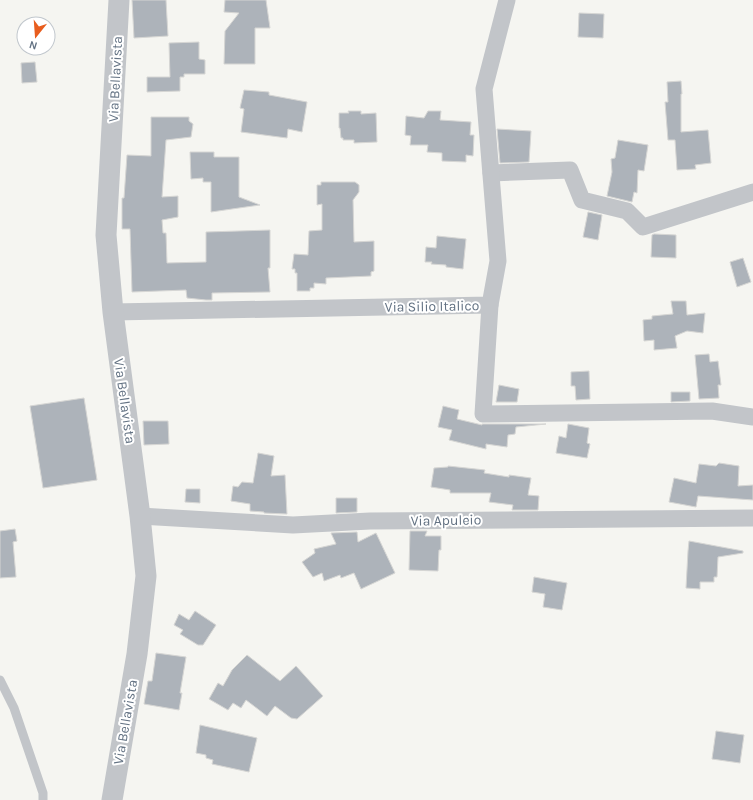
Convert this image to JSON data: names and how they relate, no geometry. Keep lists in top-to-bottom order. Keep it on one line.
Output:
{"streets":{"street":["Via Bellavista","Via Silio Italico","Via Apuleio"]},"crossings":[["Via Bellavista","Via Silio Italico"],["Via Bellavista","Via Apuleio"]],"north":"bottom"}
